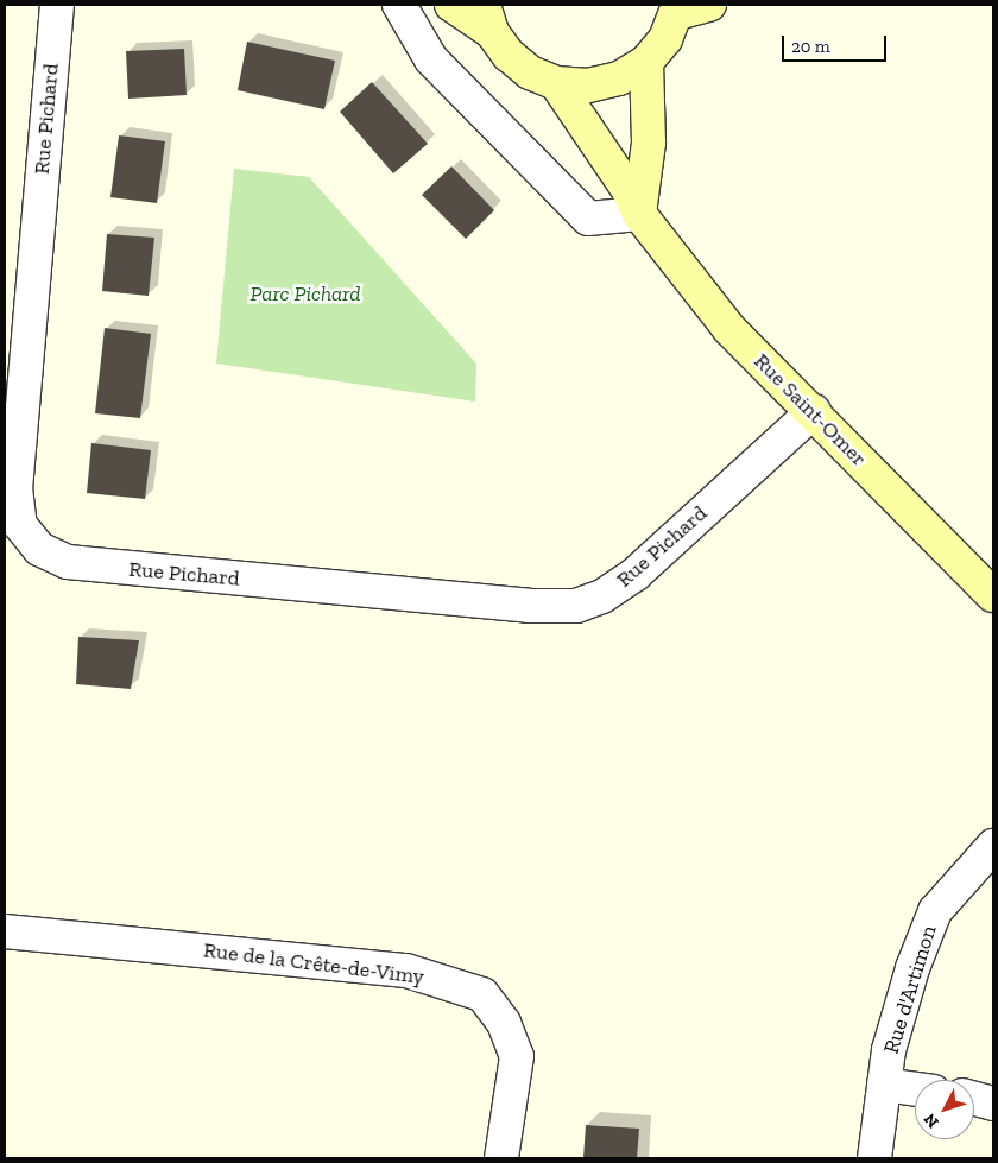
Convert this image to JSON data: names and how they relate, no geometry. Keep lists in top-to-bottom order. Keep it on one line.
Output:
{"streets":{"street":["Rue Pichard","Rue Saint-Omer","Rue de la Crête-de-Vimy","Rue d'Artimon"]},"crossings":[["Rue Pichard","Rue Saint-Omer"]],"parks":["Parc Pichard"],"scale_bar":"20 m","north":"bottom left"}
